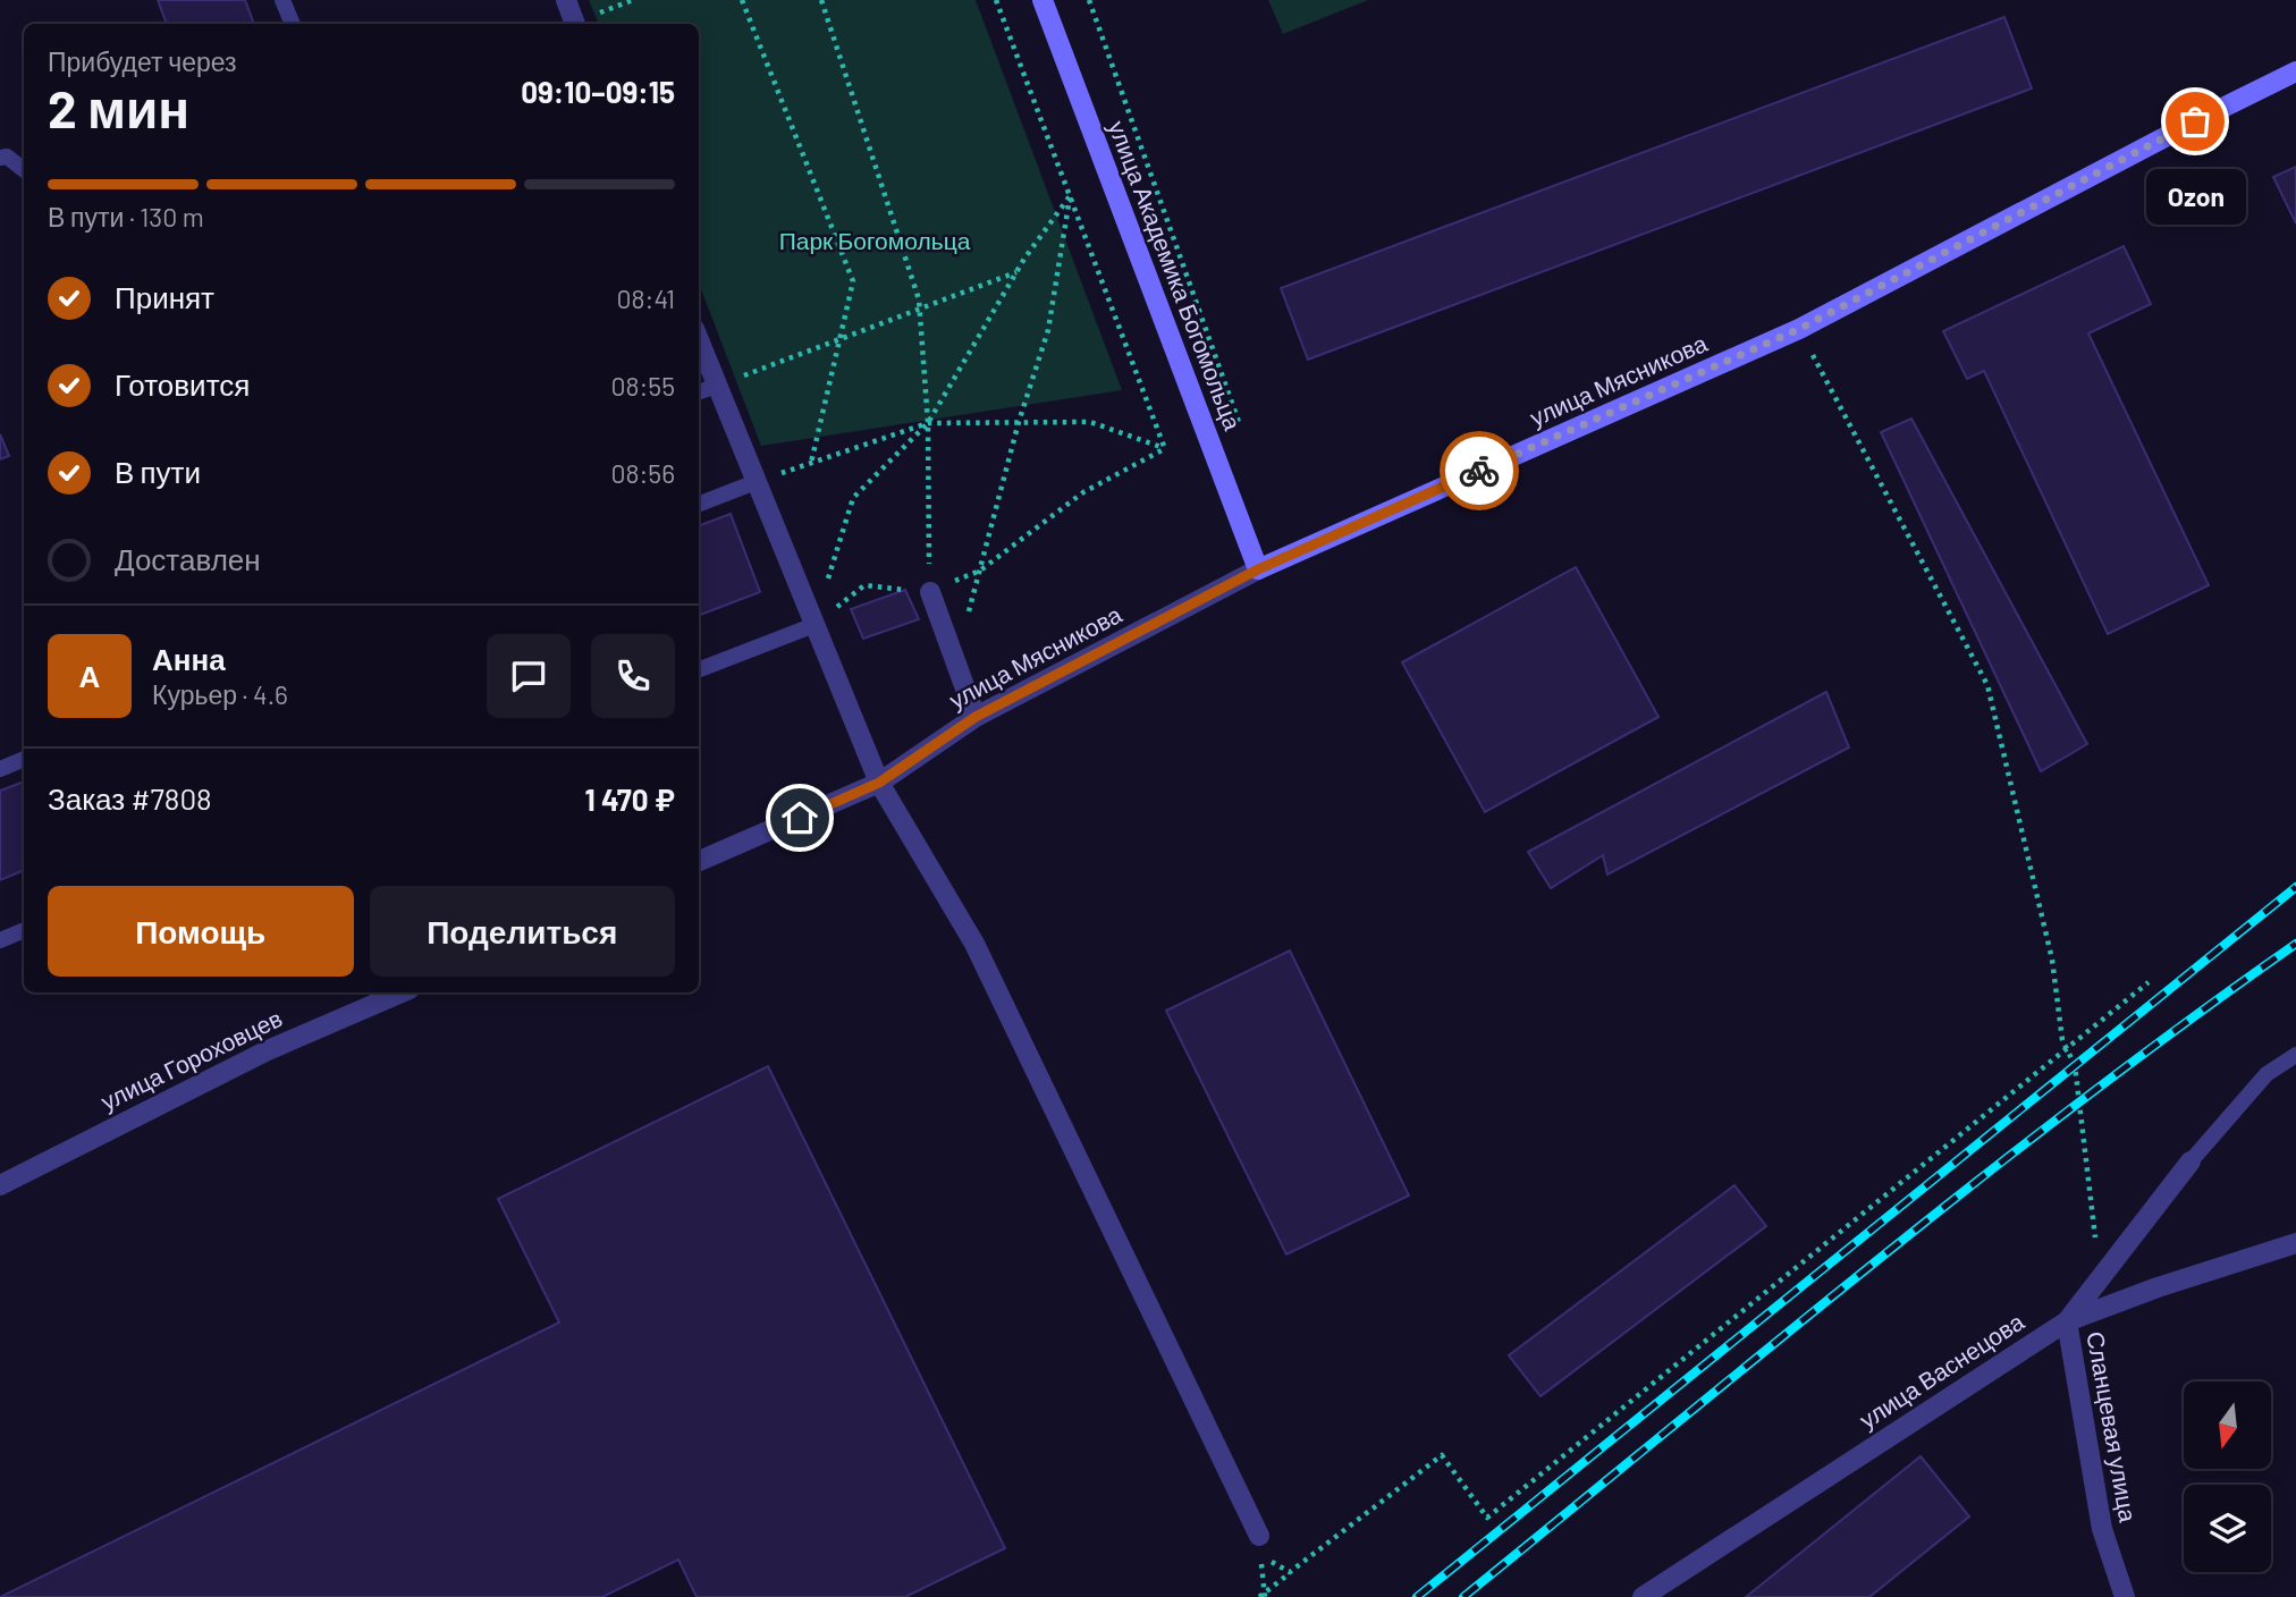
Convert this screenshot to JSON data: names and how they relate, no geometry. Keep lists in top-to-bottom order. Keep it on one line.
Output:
{"streets":{"street":["улица Академика Богомольца","улица Мясникова","улица Гороховцев","улица Васнецова","Сланцевая улица"]},"crossings":[["улица Академика Богомольца","улица Мясникова"],["улица Васнецова","Сланцевая улица"]],"parks":["Парк Богомольца"],"places":["Ozon"],"north":"bottom","page":{"heading":["2 мин","Прибудет через","09:10–09:15"],"panel":["Анна","Курьер · 4.6","Заказ #7808","1 470 ₽"],"bar":"В пути · 130 m","bubble":"Ozon","list":[["Принят","08:41"],["Готовится","08:55"],["В пути","08:56"],"Доставлен"],"round":"А","buttons":["Помощь","Поделиться"]}}
